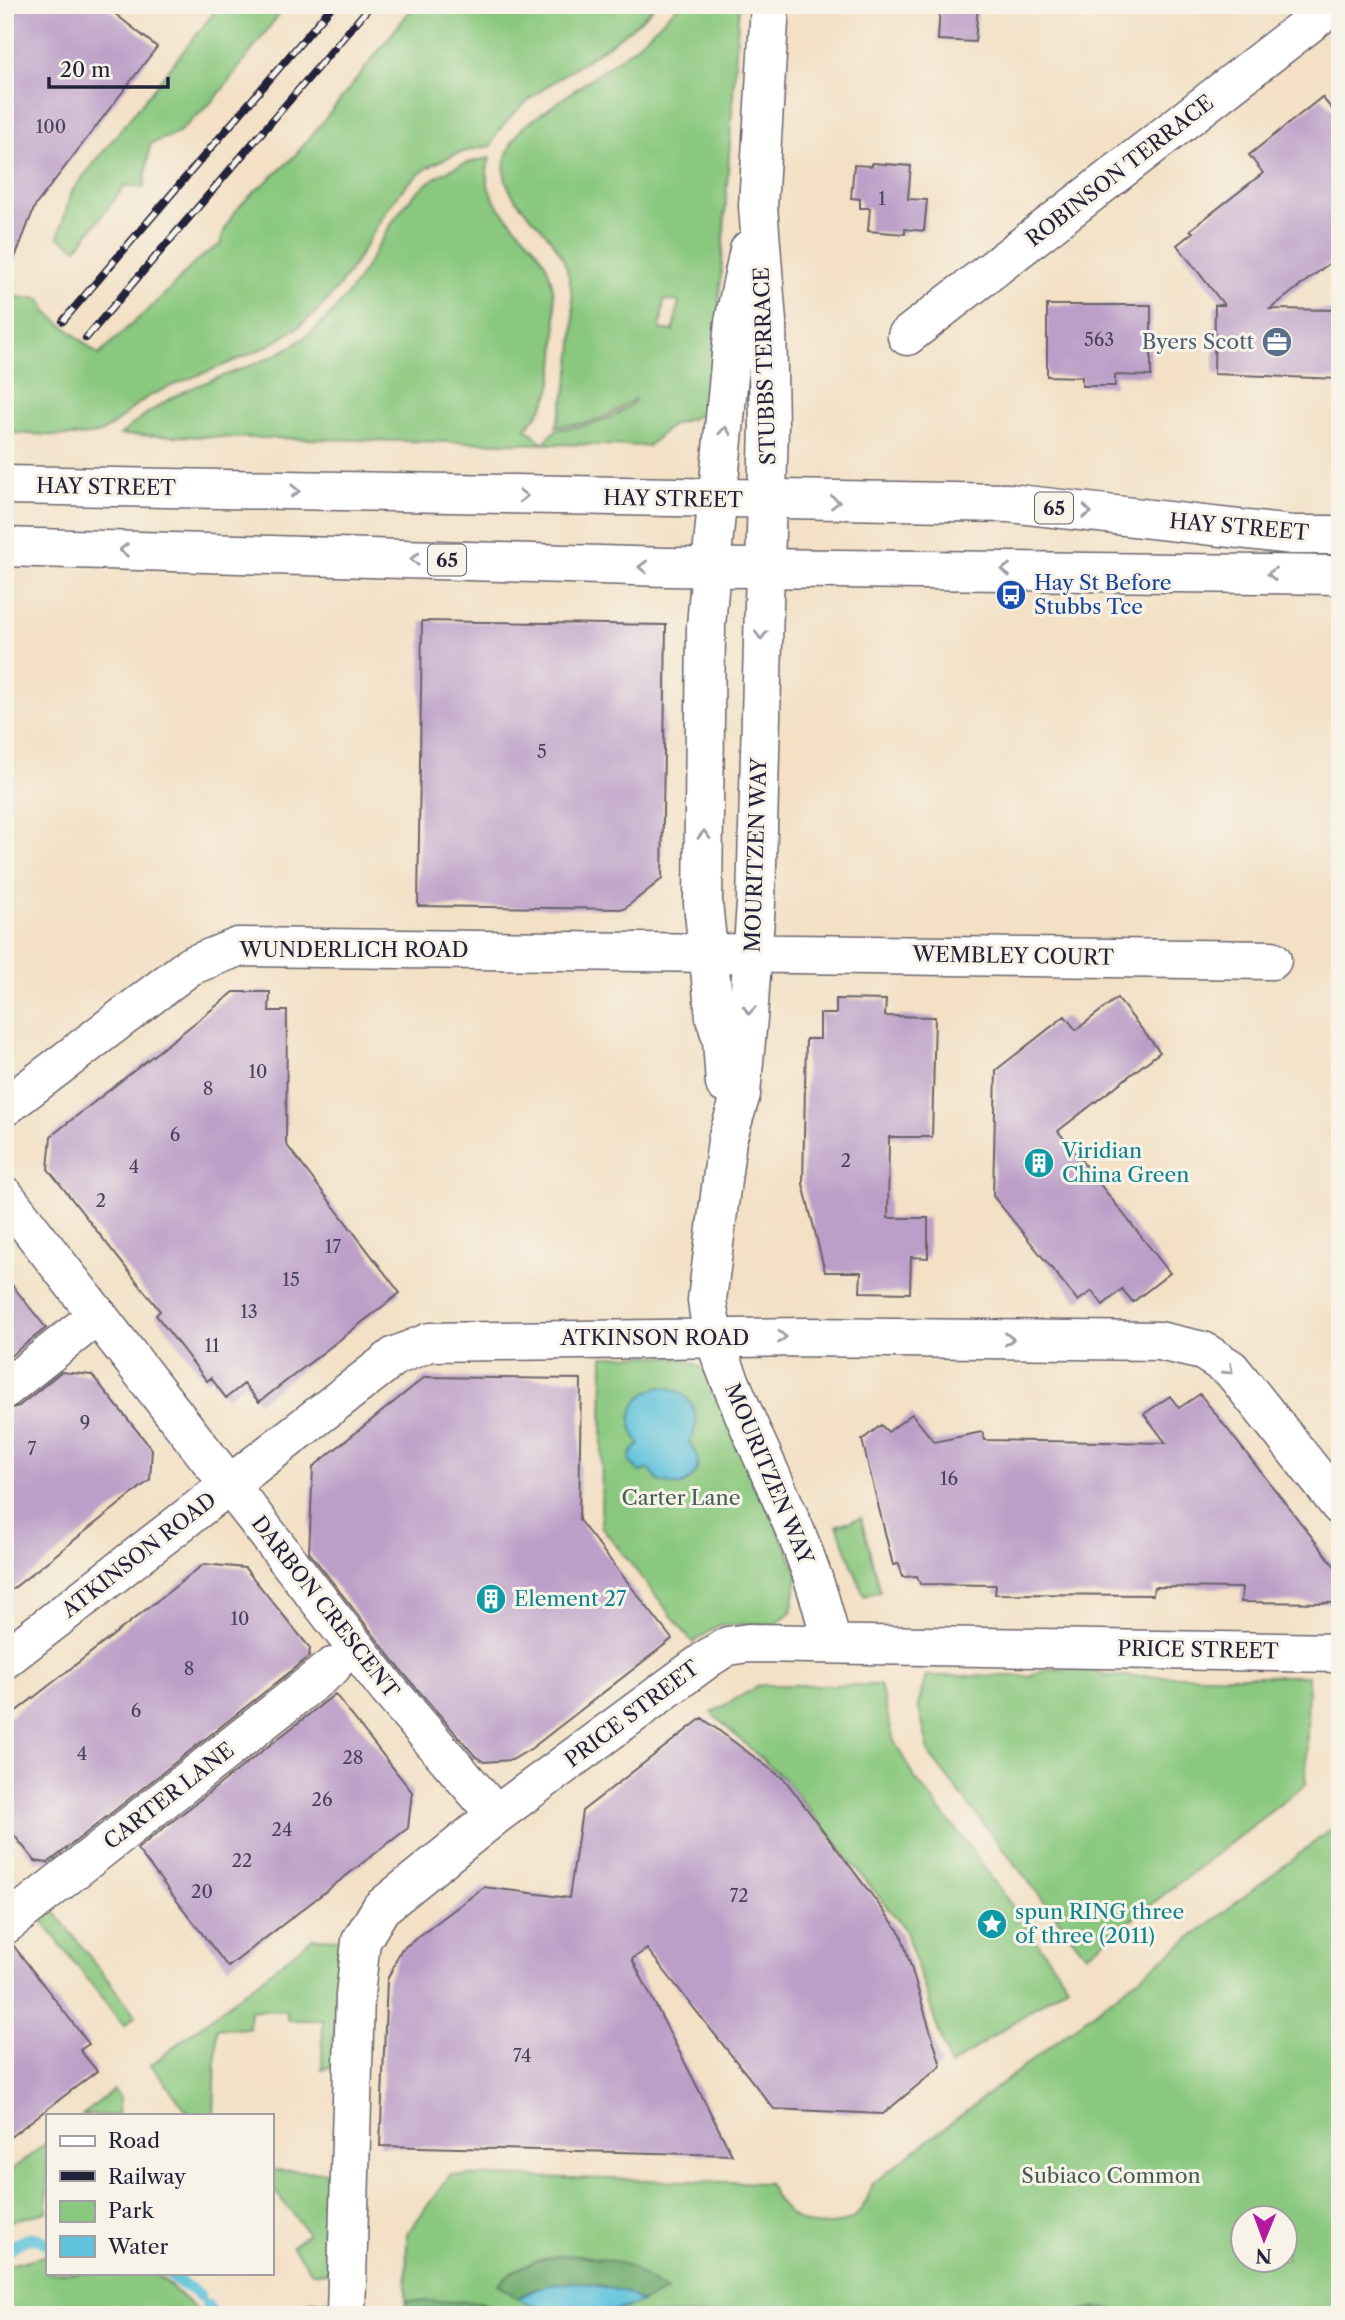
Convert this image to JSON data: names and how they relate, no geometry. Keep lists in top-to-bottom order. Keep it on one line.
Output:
{"streets":{"street":["ROBINSON TERRACE","STUBBS TERRACE","HAY STREET","65","MOURITZEN WAY","WUNDERLICH ROAD","WEMBLEY COURT","ATKINSON ROAD","DARBON CRESCENT","PRICE STREET","CARTER LANE"]},"crossings":[["STUBBS TERRACE","HAY STREET"],["STUBBS TERRACE","MOURITZEN WAY"],["HAY STREET","MOURITZEN WAY"],["MOURITZEN WAY","WUNDERLICH ROAD"],["MOURITZEN WAY","WEMBLEY COURT"],["MOURITZEN WAY","ATKINSON ROAD"],["MOURITZEN WAY","PRICE STREET"],["WUNDERLICH ROAD","WEMBLEY COURT"],["ATKINSON ROAD","DARBON CRESCENT"],["DARBON CRESCENT","PRICE STREET"]],"one_way":["ATKINSON ROAD"],"parks":["Carter Lane","Subiaco Common"],"places":{"office":["Byers Scott"],"bus stop":["Hay St Before Stubbs Tce"],"building":["Viridian China Green","Element 27"],"place":["spun RING three of three (2011)"]},"house_numbers":["100","1","563","5","10","8","6","2","4","2","17","15","13","11","9","7","16","10","8","6","4","28","26","24","22","20","72","74"],"legend":["Road","Railway","Park","Water"],"scale_bar":"20 m","north":"bottom"}
